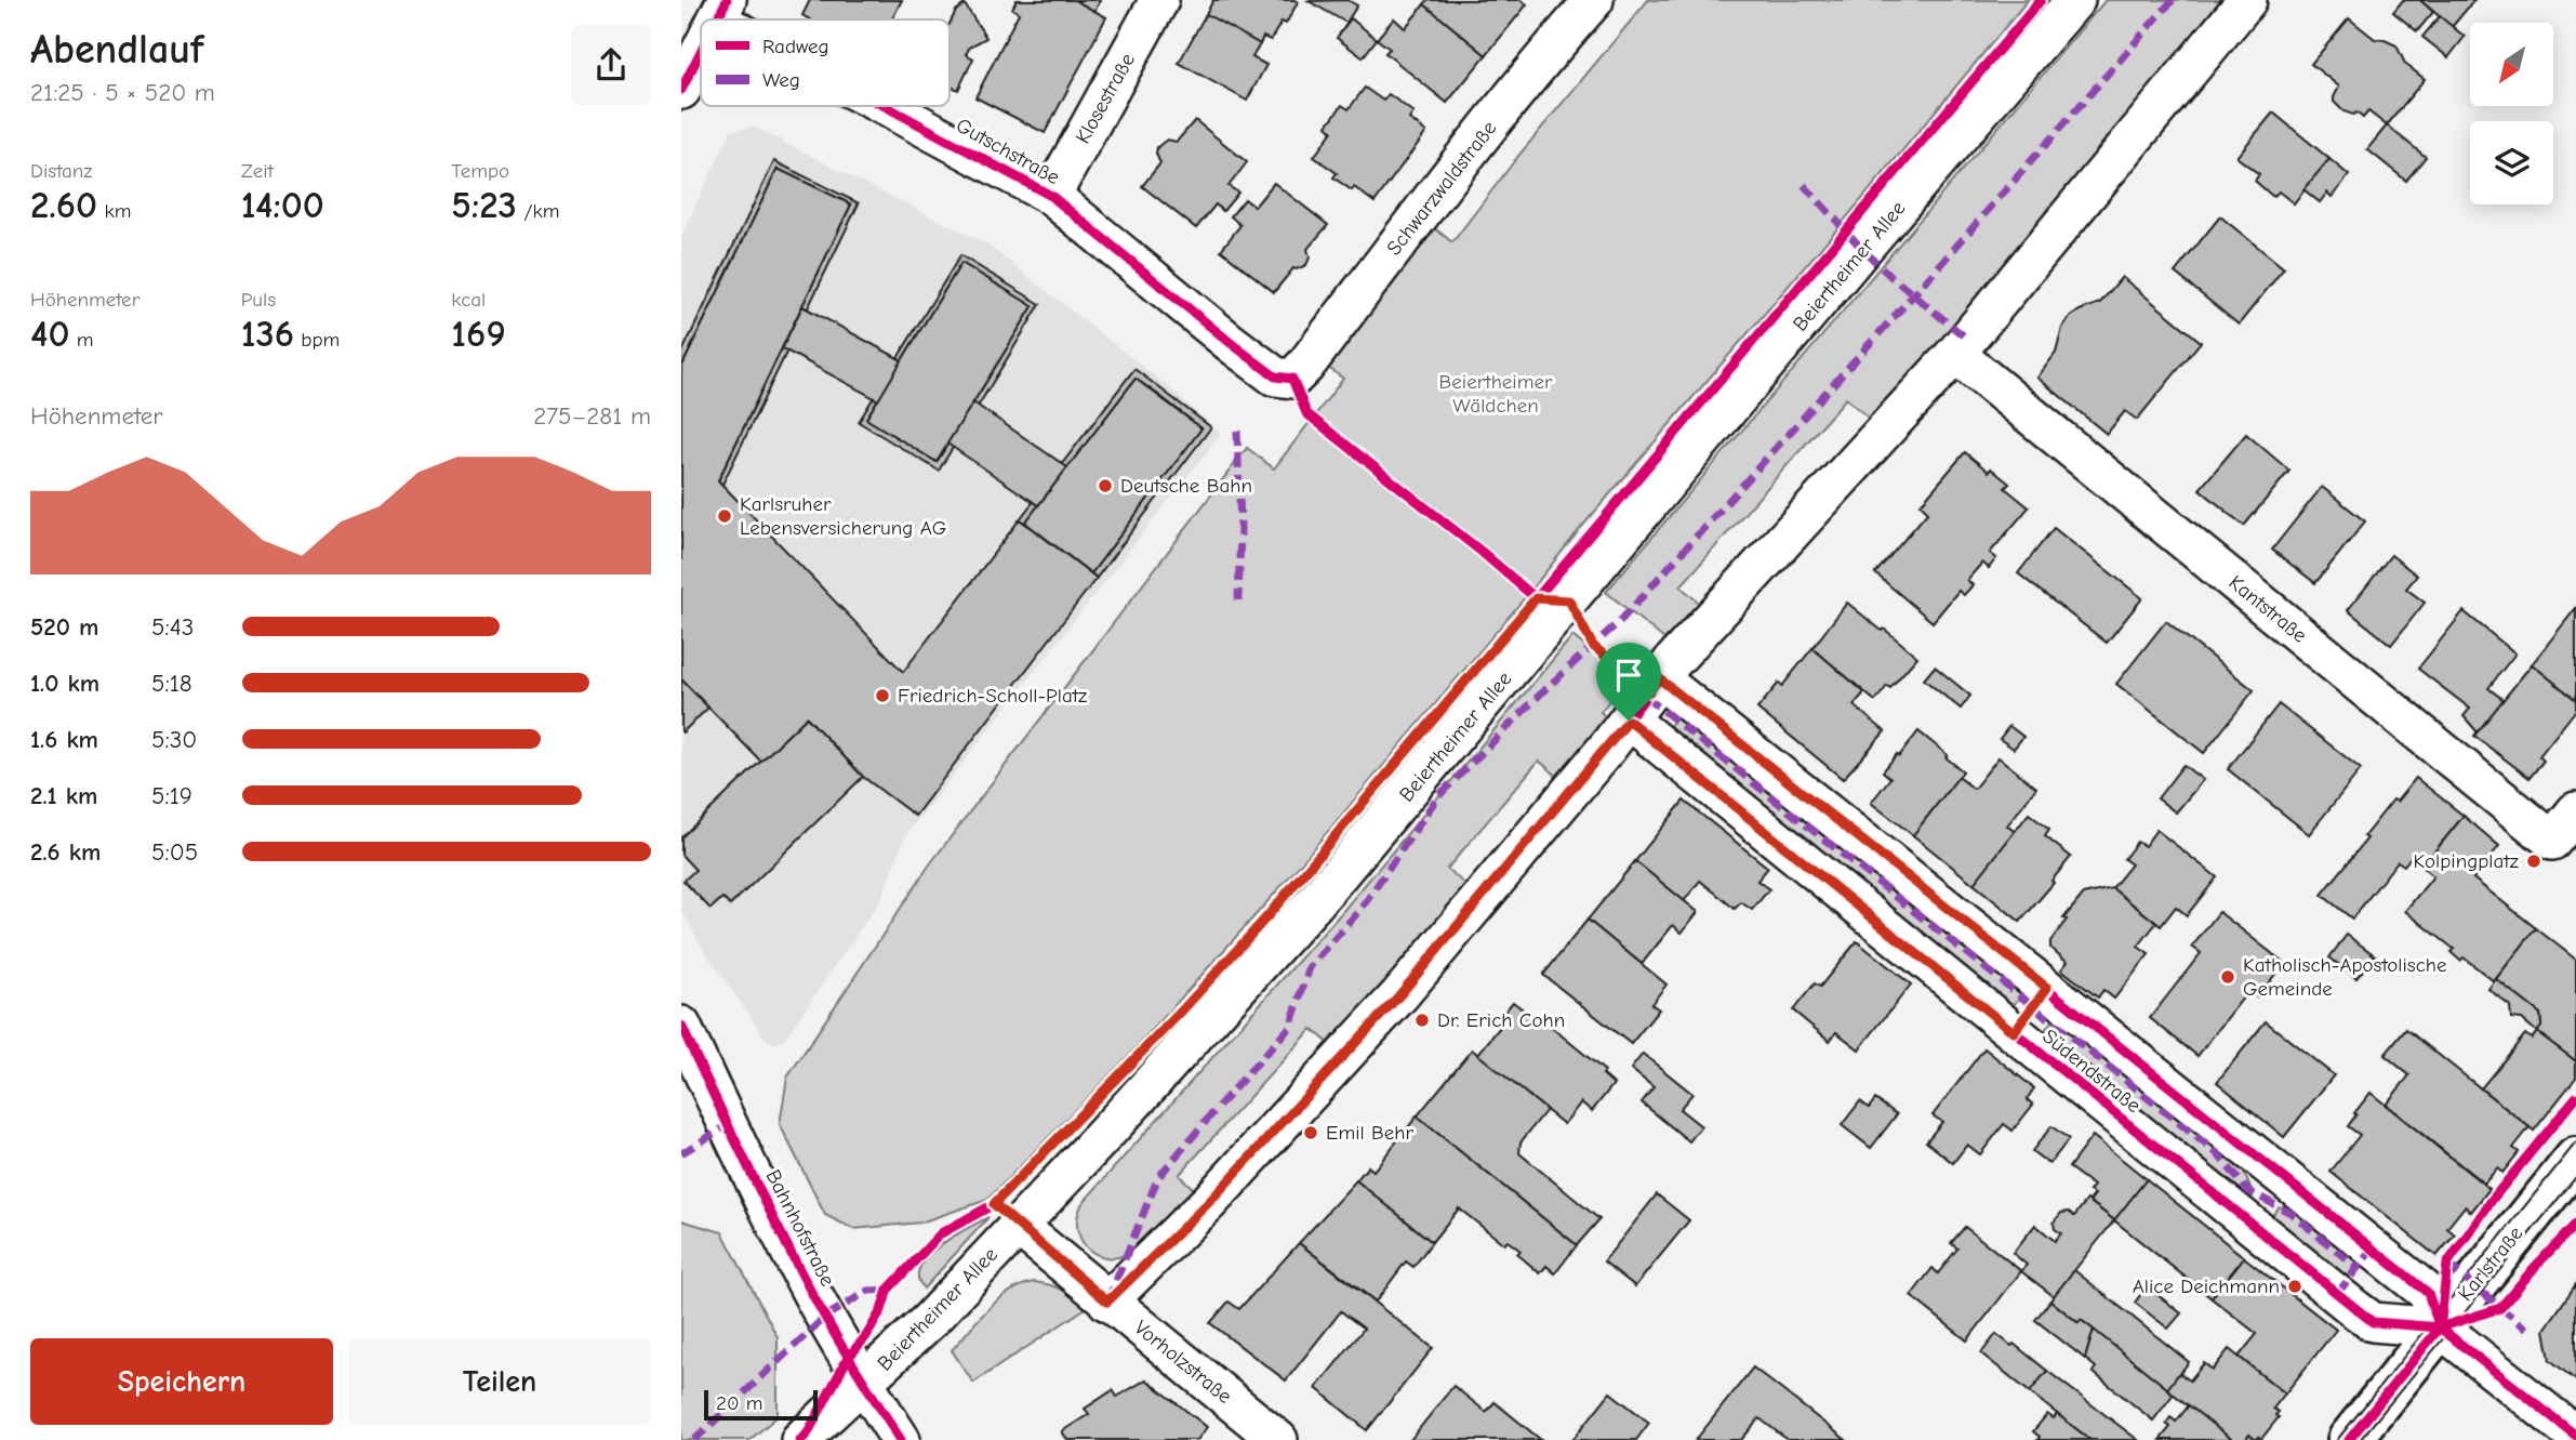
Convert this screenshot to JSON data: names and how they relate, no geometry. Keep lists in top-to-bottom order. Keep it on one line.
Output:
{"streets":{"main road":["Karlstraße"],"street":["Klosestraße","Gutschstraße","Schwarzwaldstraße","Beiertheimer Allee","Kantstraße","Südendstraße","Bahnhofstraße","Vorholzstraße"]},"crossings":[["Klosestraße","Gutschstraße"],["Gutschstraße","Schwarzwaldstraße"],["Beiertheimer Allee","Bahnhofstraße"],["Beiertheimer Allee","Vorholzstraße"],["Südendstraße","Karlstraße"]],"parks":["Beiertheimer Wäldchen"],"places":["Deutsche Bahn","Karlsruher Lebensversicherung AG","Friedrich-Scholl-Platz","Kolpingplatz","Katholisch-Apostolische Gemeinde","Dr. Erich Cohn","Emil Behr","Alice Deichmann"],"legend":["Radweg","Weg"],"scale_bar":"20 m","north":"bottom left","page":{"heading":["Abendlauf","21:25 · 5 × 520 m"],"stats":[["Distanz","2.60 km"],["Zeit","14:00"],["Tempo","5:23 /km"],["Höhenmeter","40 m"],["Puls","136 bpm"],["kcal","169"]],"chart":["Höhenmeter","275–281 m"],"list":[{"name":"520 m","note":"5:43"},{"name":"1.0 km","note":"5:18"},{"name":"1.6 km","note":"5:30"},{"name":"2.1 km","note":"5:19"},{"name":"2.6 km","note":"5:05"}],"buttons":["Speichern","Teilen"],"scale":"20 m"}}
